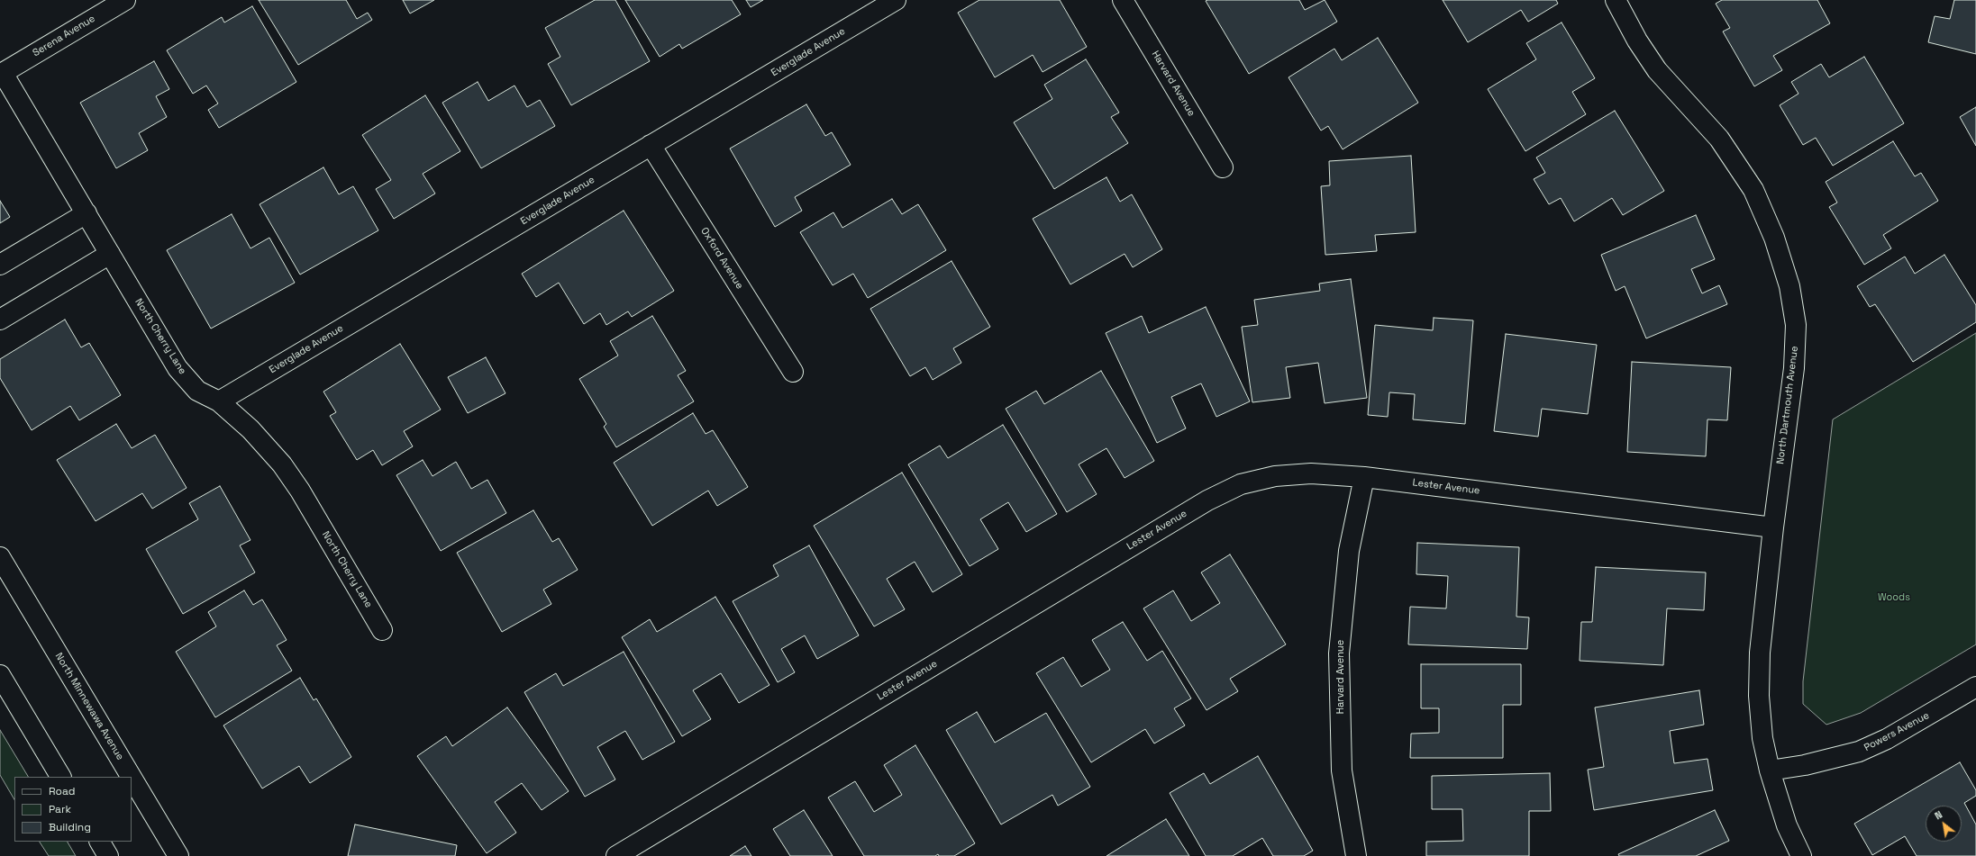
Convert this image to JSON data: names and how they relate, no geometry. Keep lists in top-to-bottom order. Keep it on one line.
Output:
{"streets":{"street":["Serena Avenue","Everglade Avenue","Harvard Avenue","Oxford Avenue","North Cherry Lane","North Dartmouth Avenue","Lester Avenue","North Minnewawa Avenue","Powers Avenue"]},"crossings":[["Serena Avenue","North Cherry Lane"],["Everglade Avenue","Oxford Avenue"],["Everglade Avenue","North Cherry Lane"],["Harvard Avenue","Lester Avenue"],["North Dartmouth Avenue","Lester Avenue"],["North Dartmouth Avenue","Powers Avenue"]],"parks":["Woods"],"legend":["Road","Park","Building"],"north":"top left"}
